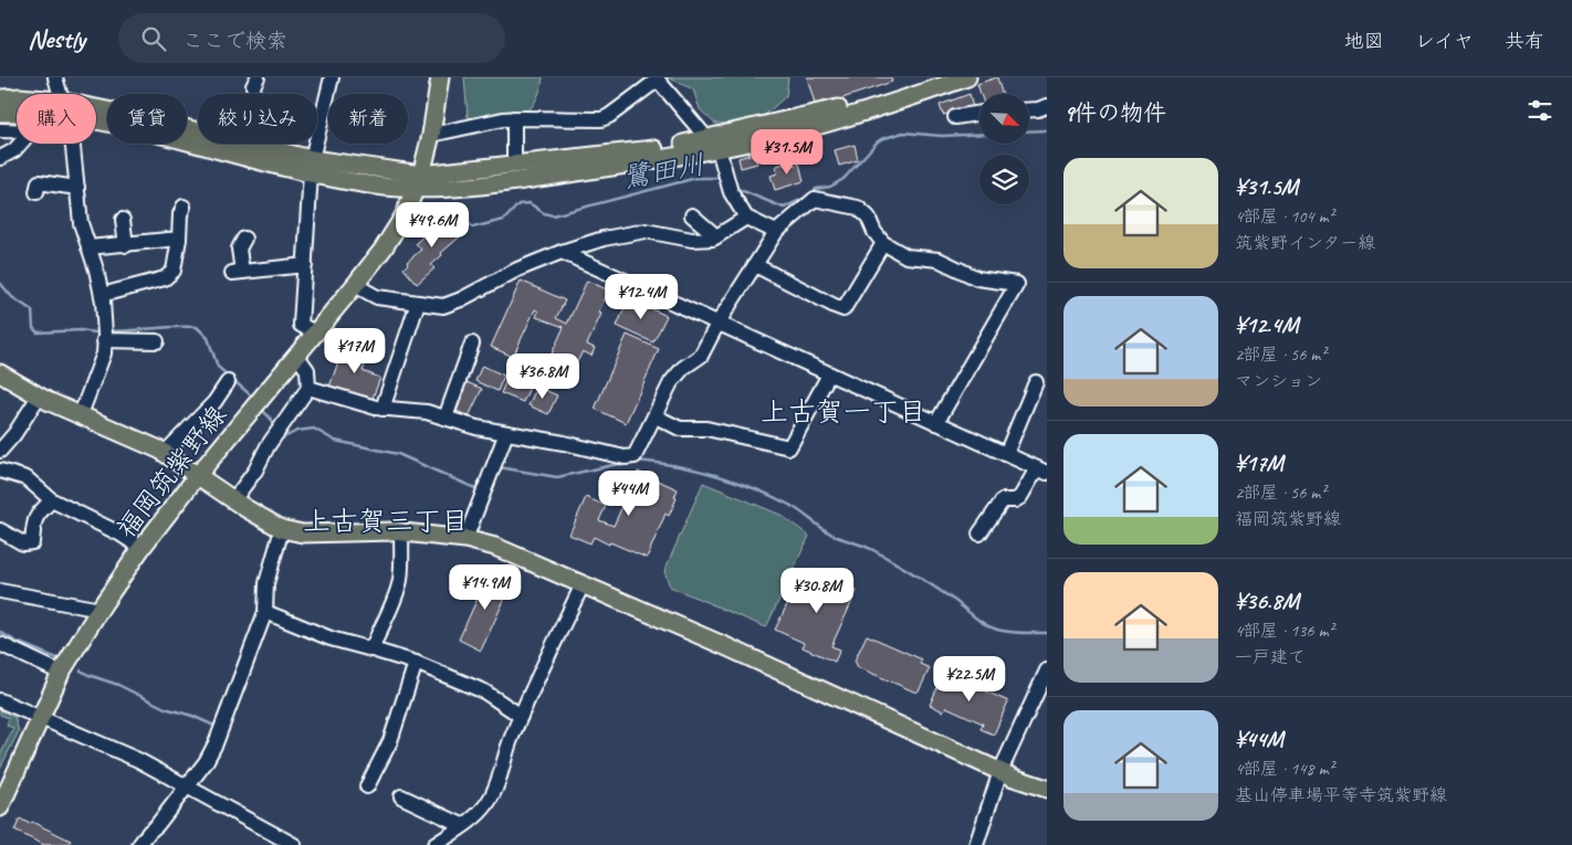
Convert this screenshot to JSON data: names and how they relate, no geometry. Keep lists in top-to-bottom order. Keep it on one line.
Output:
{"streets":{"main road":["福岡筑紫野線"]},"districts":["上古賀一丁目","上古賀三丁目"],"water":["鷺田川"],"north":"bottom right","page":{"header":"Nestly","search":"ここで検索","nav":["地図","レイヤ","共有"],"heading":"9件の物件","chip":["購入","賃貸","絞り込み","新着"],"price":["¥31.5M","¥49.6M","¥12.4M","¥17M","¥36.8M","¥44M","¥14.9M","¥30.8M","¥22.5M"],"list":[{"name":"¥31.5M","note":"4部屋 · 104 m² · 筑紫野インター線"},{"name":"¥12.4M","note":"2部屋 · 56 m² · マンション"},{"name":"¥17M","note":"2部屋 · 56 m² · 福岡筑紫野線"},{"name":"¥36.8M","note":"4部屋 · 136 m² · 一戸建て"},{"name":"¥44M","note":"4部屋 · 148 m² · 基山停車場平等寺筑紫野線"}]}}
